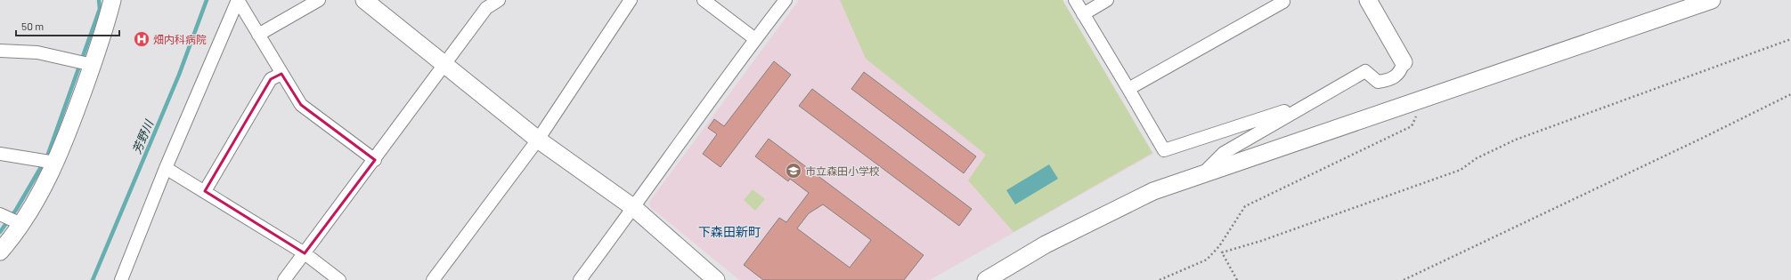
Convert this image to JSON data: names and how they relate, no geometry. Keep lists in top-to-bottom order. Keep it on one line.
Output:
{"districts":["下森田新町"],"water":["芳野川"],"places":{"hospital":["畑内科病院"],"school or university":["市立森田小学校"]},"scale_bar":"50 m"}
